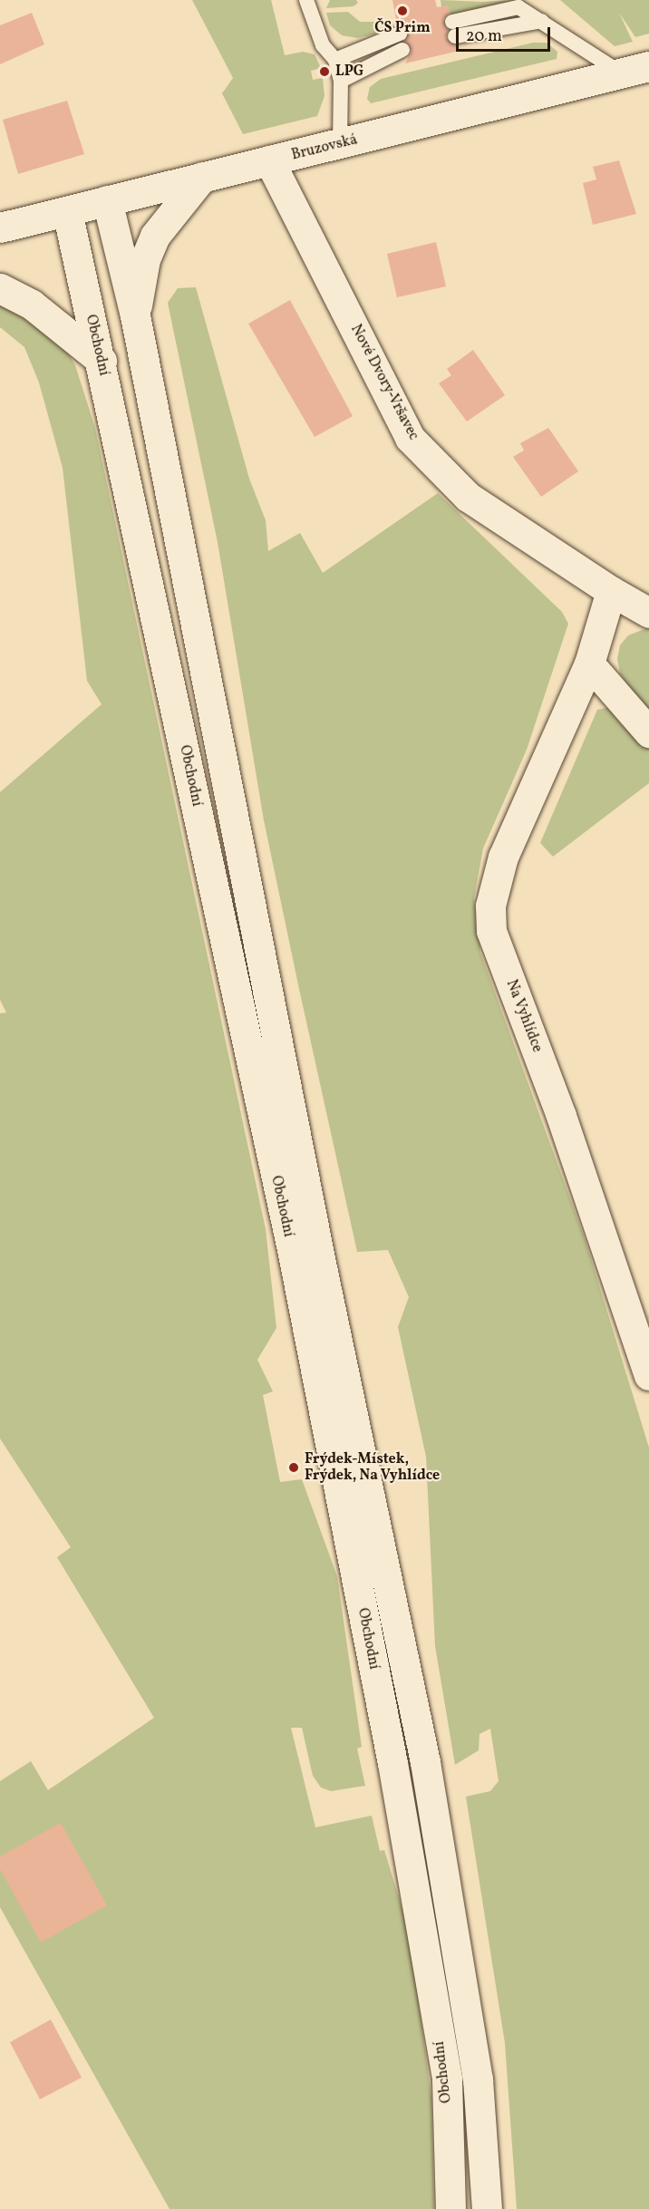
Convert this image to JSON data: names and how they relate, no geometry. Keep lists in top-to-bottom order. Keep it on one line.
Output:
{"streets":{"main road":["Bruzovská","Obchodní","Nové Dvory-Vršavec","Na Vyhlídce"]},"crossings":[["Bruzovská","Obchodní"],["Bruzovská","Nové Dvory-Vršavec"]],"places":["ČS Prim","LPG","Frýdek-Místek, Frýdek, Na Vyhlídce"],"scale_bar":"20 m"}
